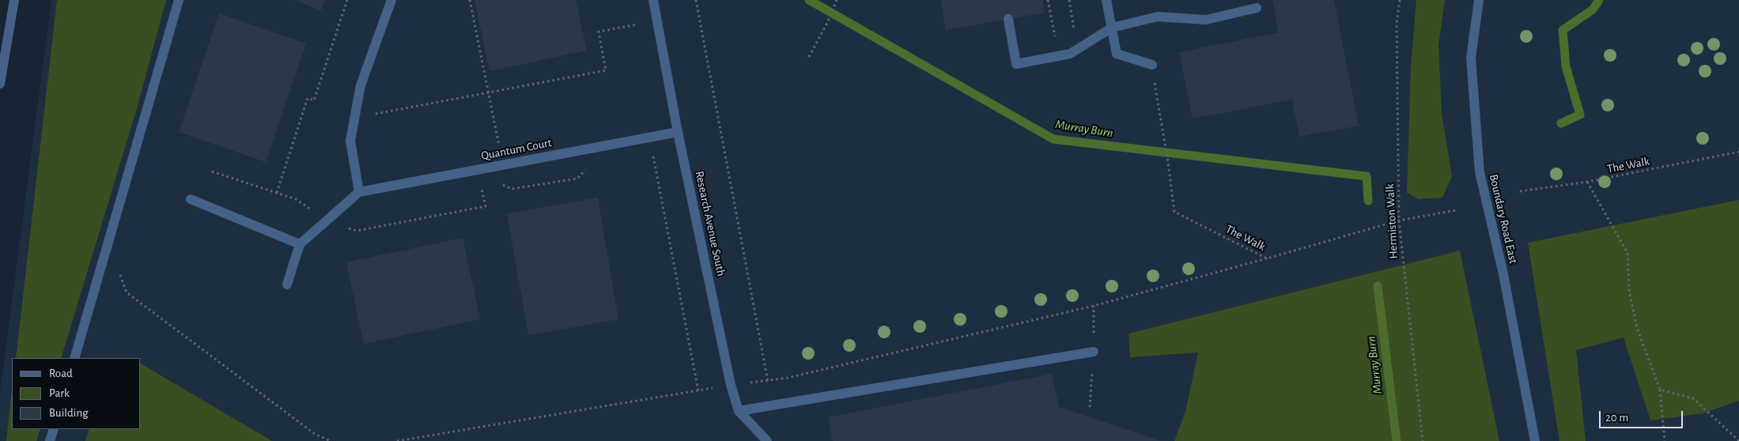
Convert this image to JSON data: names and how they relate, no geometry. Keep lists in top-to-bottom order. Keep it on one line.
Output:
{"streets":{"street":["Quantum Court","Boundary Road East","Research Avenue South"],"path":["The Walk","Hermiston Walk"]},"crossings":[["Quantum Court","Research Avenue South"],["The Walk","Hermiston Walk"]],"water":["Murray Burn"],"legend":["Road","Park","Building"],"scale_bar":"20 m"}
